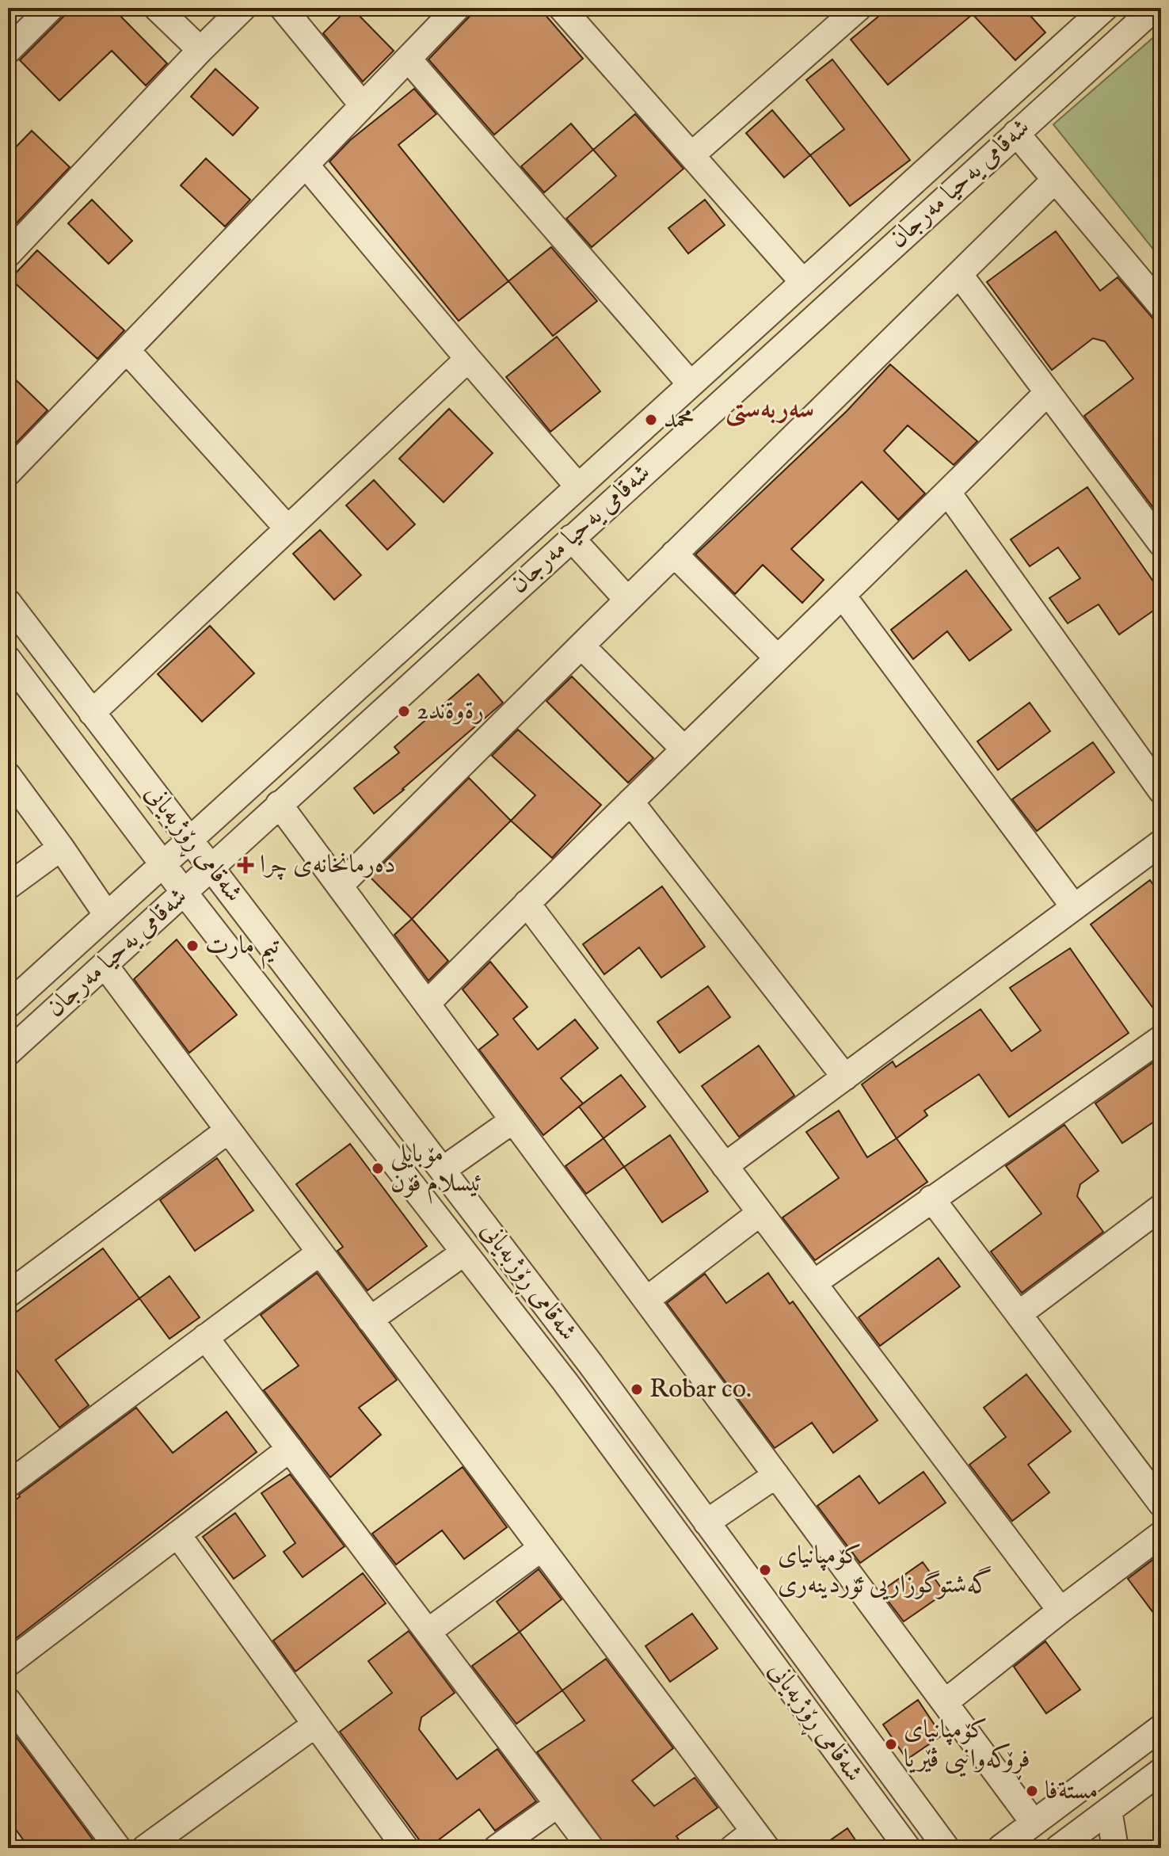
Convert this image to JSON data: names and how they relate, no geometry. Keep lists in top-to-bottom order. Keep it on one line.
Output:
{"streets":{"street":["شەقامی یەحیا مەرجان","شەقامی ڕۆژبەیانی"]},"crossings":[["شەقامی یەحیا مەرجان","شەقامی ڕۆژبەیانی"]],"districts":["سه‌ربه‌ستی"],"places":{"other":["محمد","رةوةند2","تیم مارت","مۆبایلی ئیسلام فۆن","Robar co.","کۆمپانیای گەشتوگوزاریی ئۆردینەری","کۆمپانیای فڕۆکەوانیی ڤێریا","مستةفا"],"health":["دەرمانخانەی چرا"]}}
